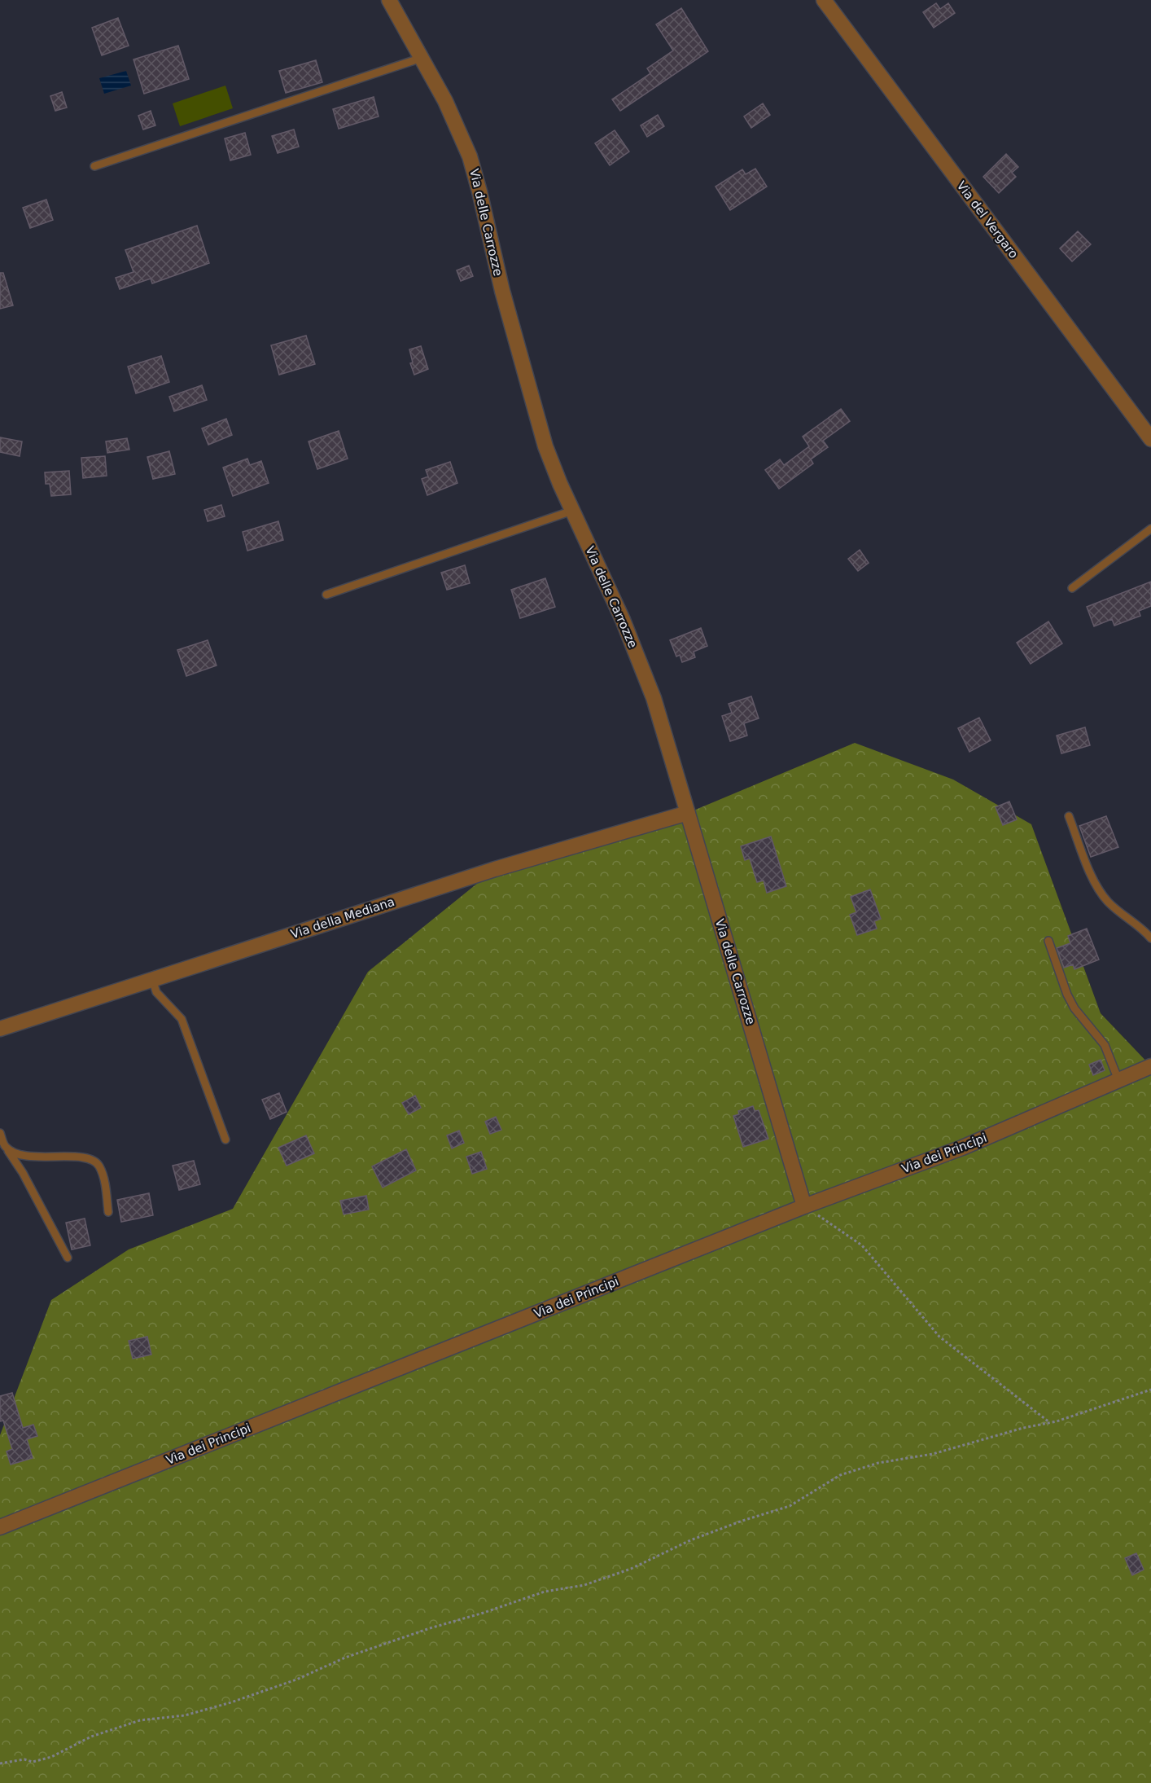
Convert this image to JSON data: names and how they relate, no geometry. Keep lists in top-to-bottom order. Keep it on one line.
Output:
{"streets":{"street":["Via del Vergaro","Via delle Carrozze","Via della Mediana","Via dei Principi"]},"crossings":[["Via delle Carrozze","Via della Mediana"],["Via delle Carrozze","Via dei Principi"]]}
